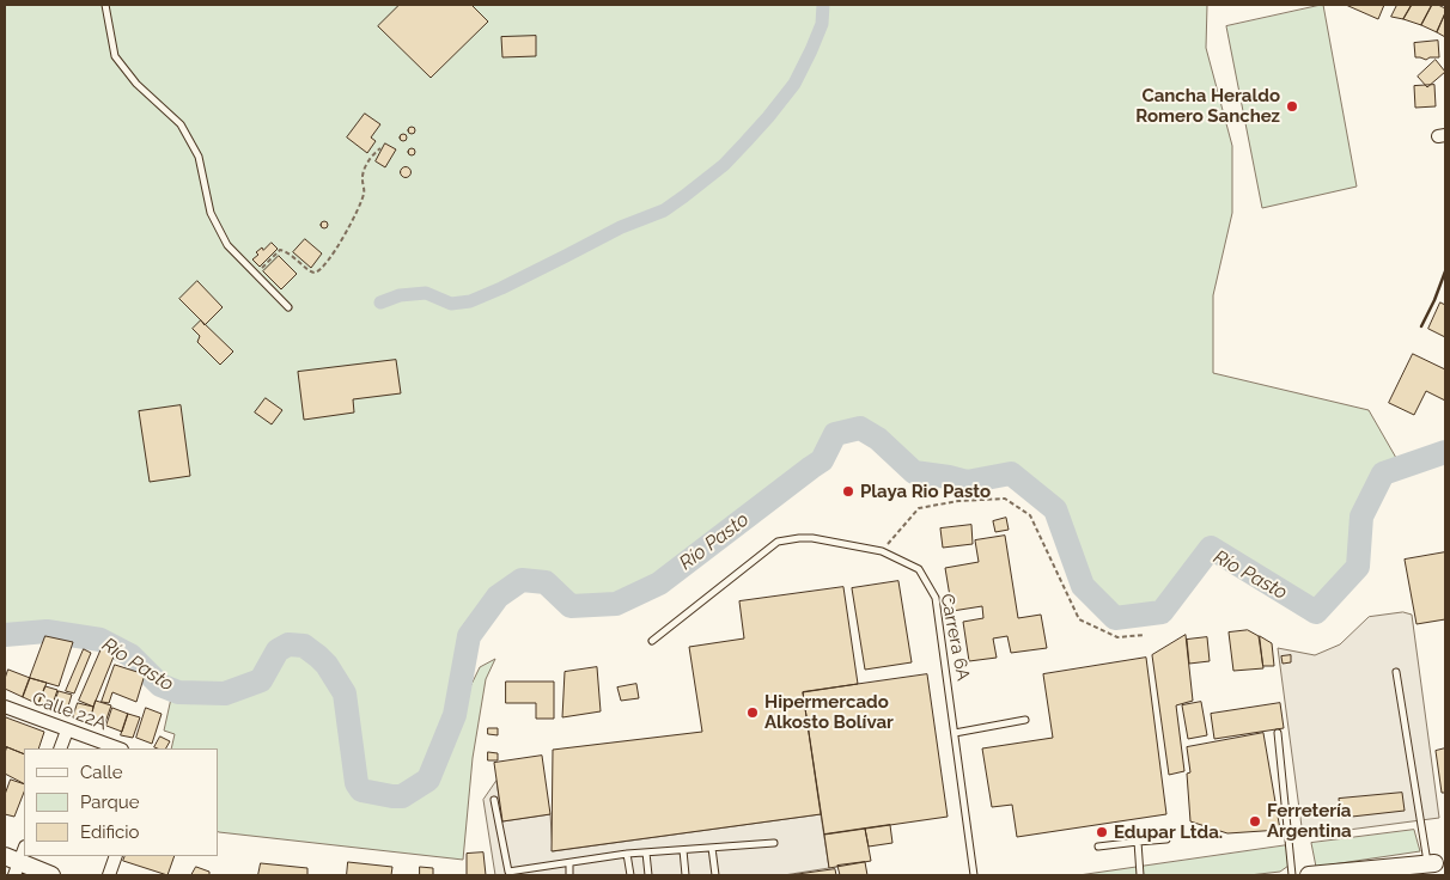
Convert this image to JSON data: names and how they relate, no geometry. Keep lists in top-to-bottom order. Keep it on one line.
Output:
{"streets":{"street":["Calle 22A"],"lane":["Carrera 6A"]},"water":["Río Pasto"],"places":["Cancha Heraldo Romero Sanchez","Playa Rio Pasto","Hipermercado Alkosto Bolívar","Ferretería Argentina","Edupar Ltda."],"legend":["Calle","Parque","Edificio"]}
